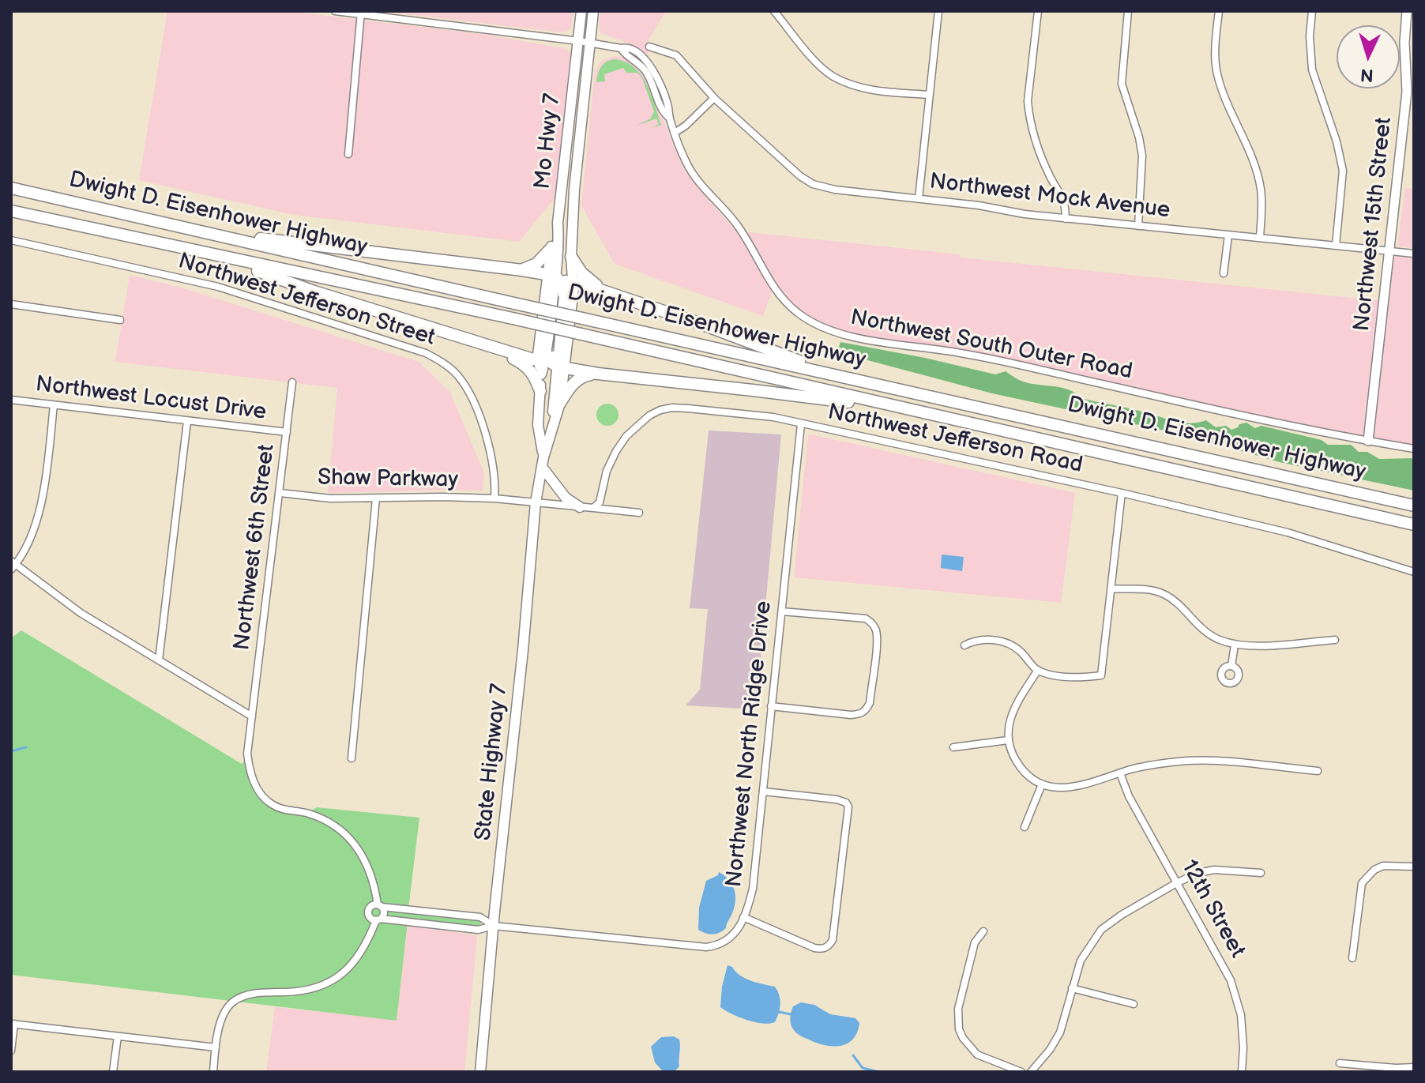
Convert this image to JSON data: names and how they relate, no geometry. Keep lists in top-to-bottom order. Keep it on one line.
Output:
{"streets":{"highway":["Dwight D. Eisenhower Highway"],"main road":["Mo Hwy 7","State Highway 7"],"street":["Northwest Mock Avenue","Northwest 15th Street","Northwest Jefferson Street","Northwest South Outer Road","Northwest Locust Drive","Northwest Jefferson Road","Shaw Parkway","Northwest 6th Street","Northwest North Ridge Drive","12th Street"]},"crossings":[["Mo Hwy 7","Northwest South Outer Road"],["Northwest Mock Avenue","Northwest 15th Street"],["Northwest 15th Street","Northwest South Outer Road"],["Northwest Jefferson Street","Shaw Parkway"],["Northwest Locust Drive","Northwest 6th Street"],["Northwest Jefferson Road","Northwest North Ridge Drive"],["Shaw Parkway","Northwest 6th Street"],["Shaw Parkway","State Highway 7"],["Northwest North Ridge Drive","State Highway 7"]],"north":"bottom"}
